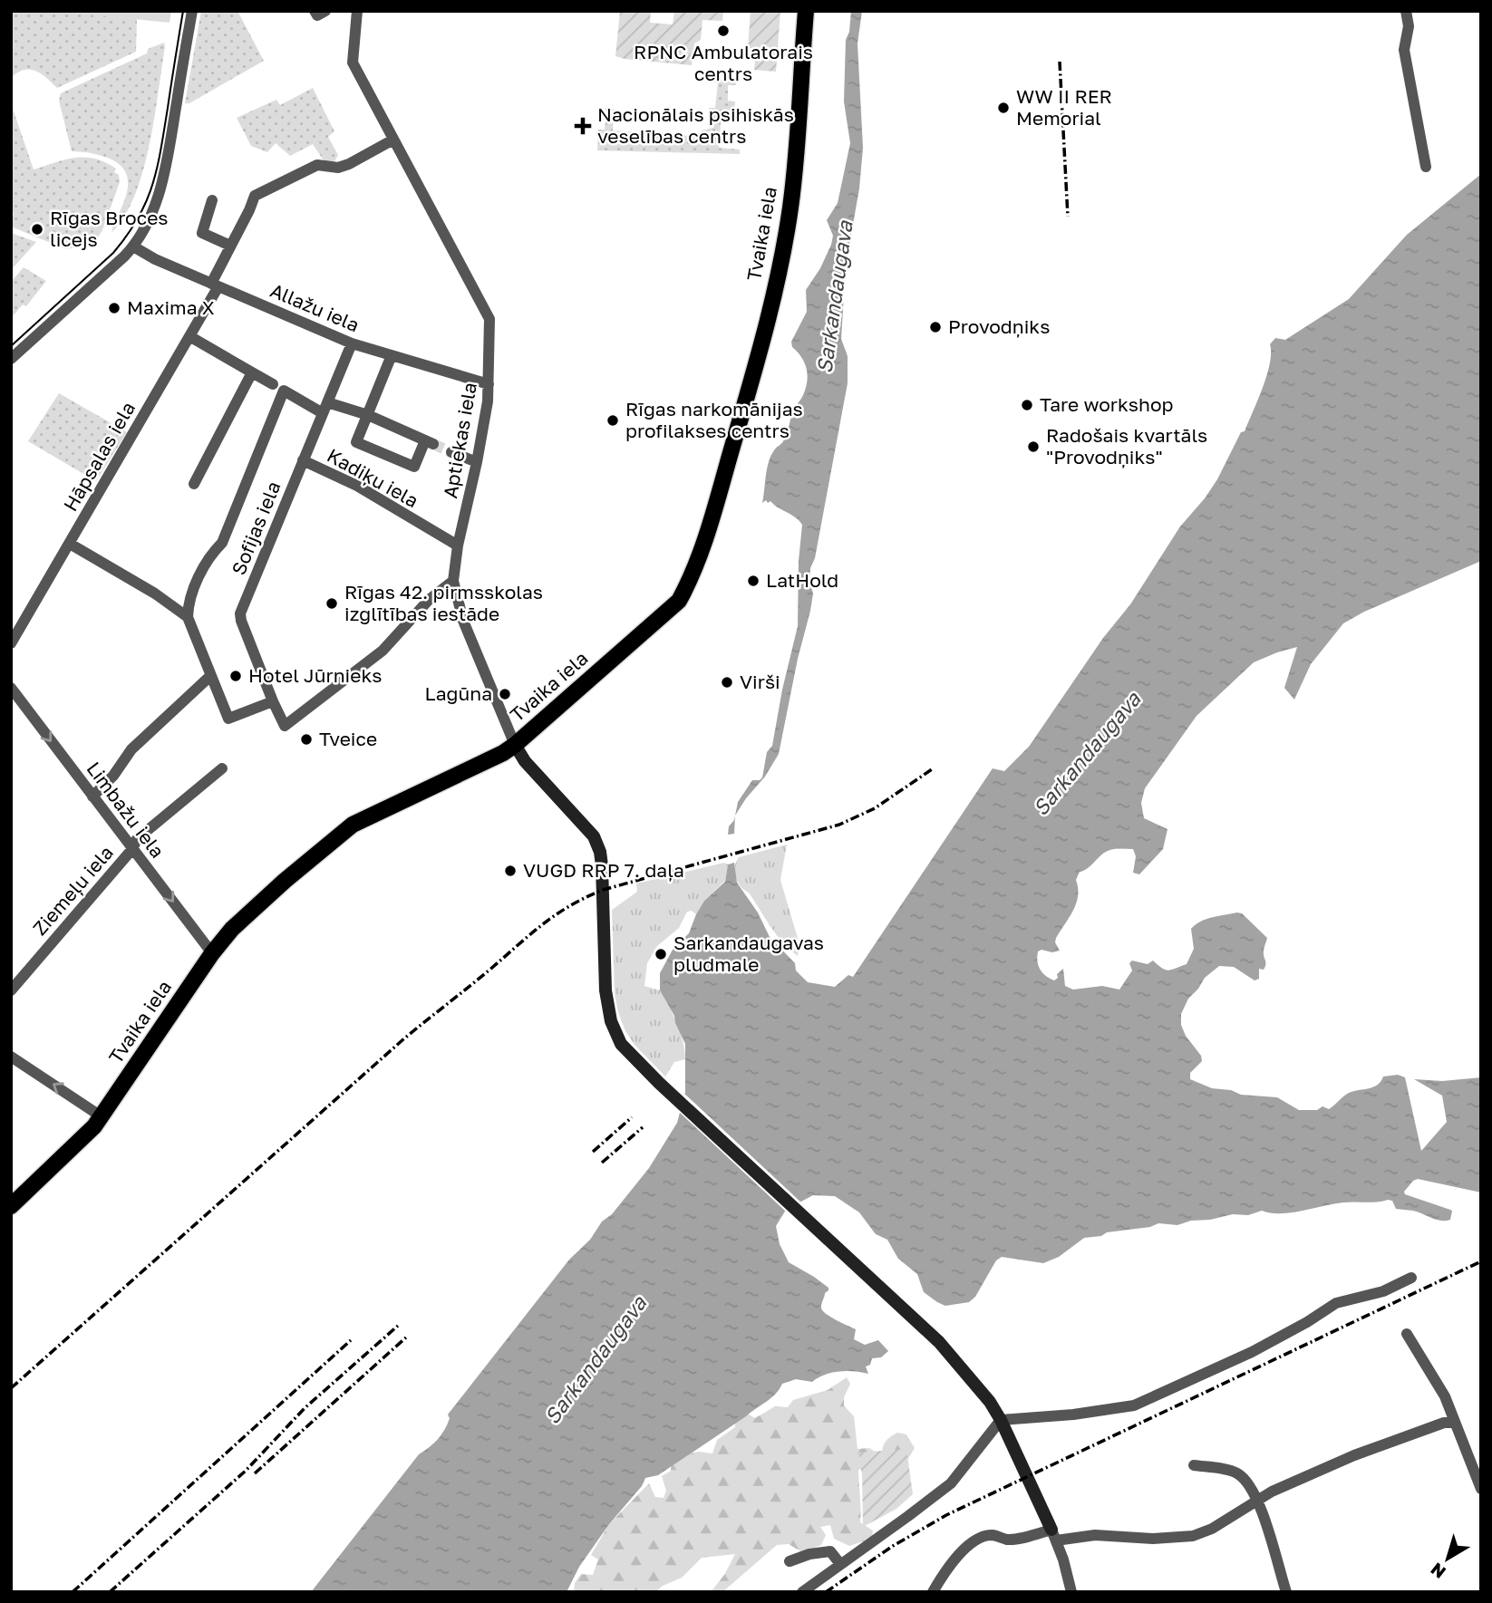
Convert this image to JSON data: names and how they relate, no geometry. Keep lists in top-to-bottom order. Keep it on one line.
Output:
{"streets":{"main road":["Tvaika iela"],"street":["Allažu iela","Aptiekas iela","Hāpsalas iela","Kadiķu iela","Sofijas iela","Limbažu iela","Ziemeļu iela"]},"crossings":[["Tvaika iela","Aptiekas iela"],["Tvaika iela","Limbažu iela"],["Allažu iela","Aptiekas iela"],["Allažu iela","Hāpsalas iela"],["Allažu iela","Sofijas iela"],["Aptiekas iela","Hāpsalas iela"],["Aptiekas iela","Kadiķu iela"],["Aptiekas iela","Sofijas iela"],["Kadiķu iela","Sofijas iela"],["Limbažu iela","Ziemeļu iela"]],"one_way":["Limbažu iela"],"water":["Sarkandaugava"],"places":{"other":["RPNC Ambulatorais centrs","WW II RER Memorial","Rīgas Broces licejs","Maxima X","Provodņiks","Tare workshop","Rīgas narkomānijas profilakses centrs","Radošais kvartāls \"Provodņiks\"","LatHold","Rīgas 42. pirmsskolas izglītības iestāde","Hotel Jūrnieks","Virši","Lagūna","Tveice","VUGD RRP 7. daļa","Sarkandaugavas pludmale"],"health":["Nacionālais psihiskās veselības centrs"]},"north":"bottom left"}
